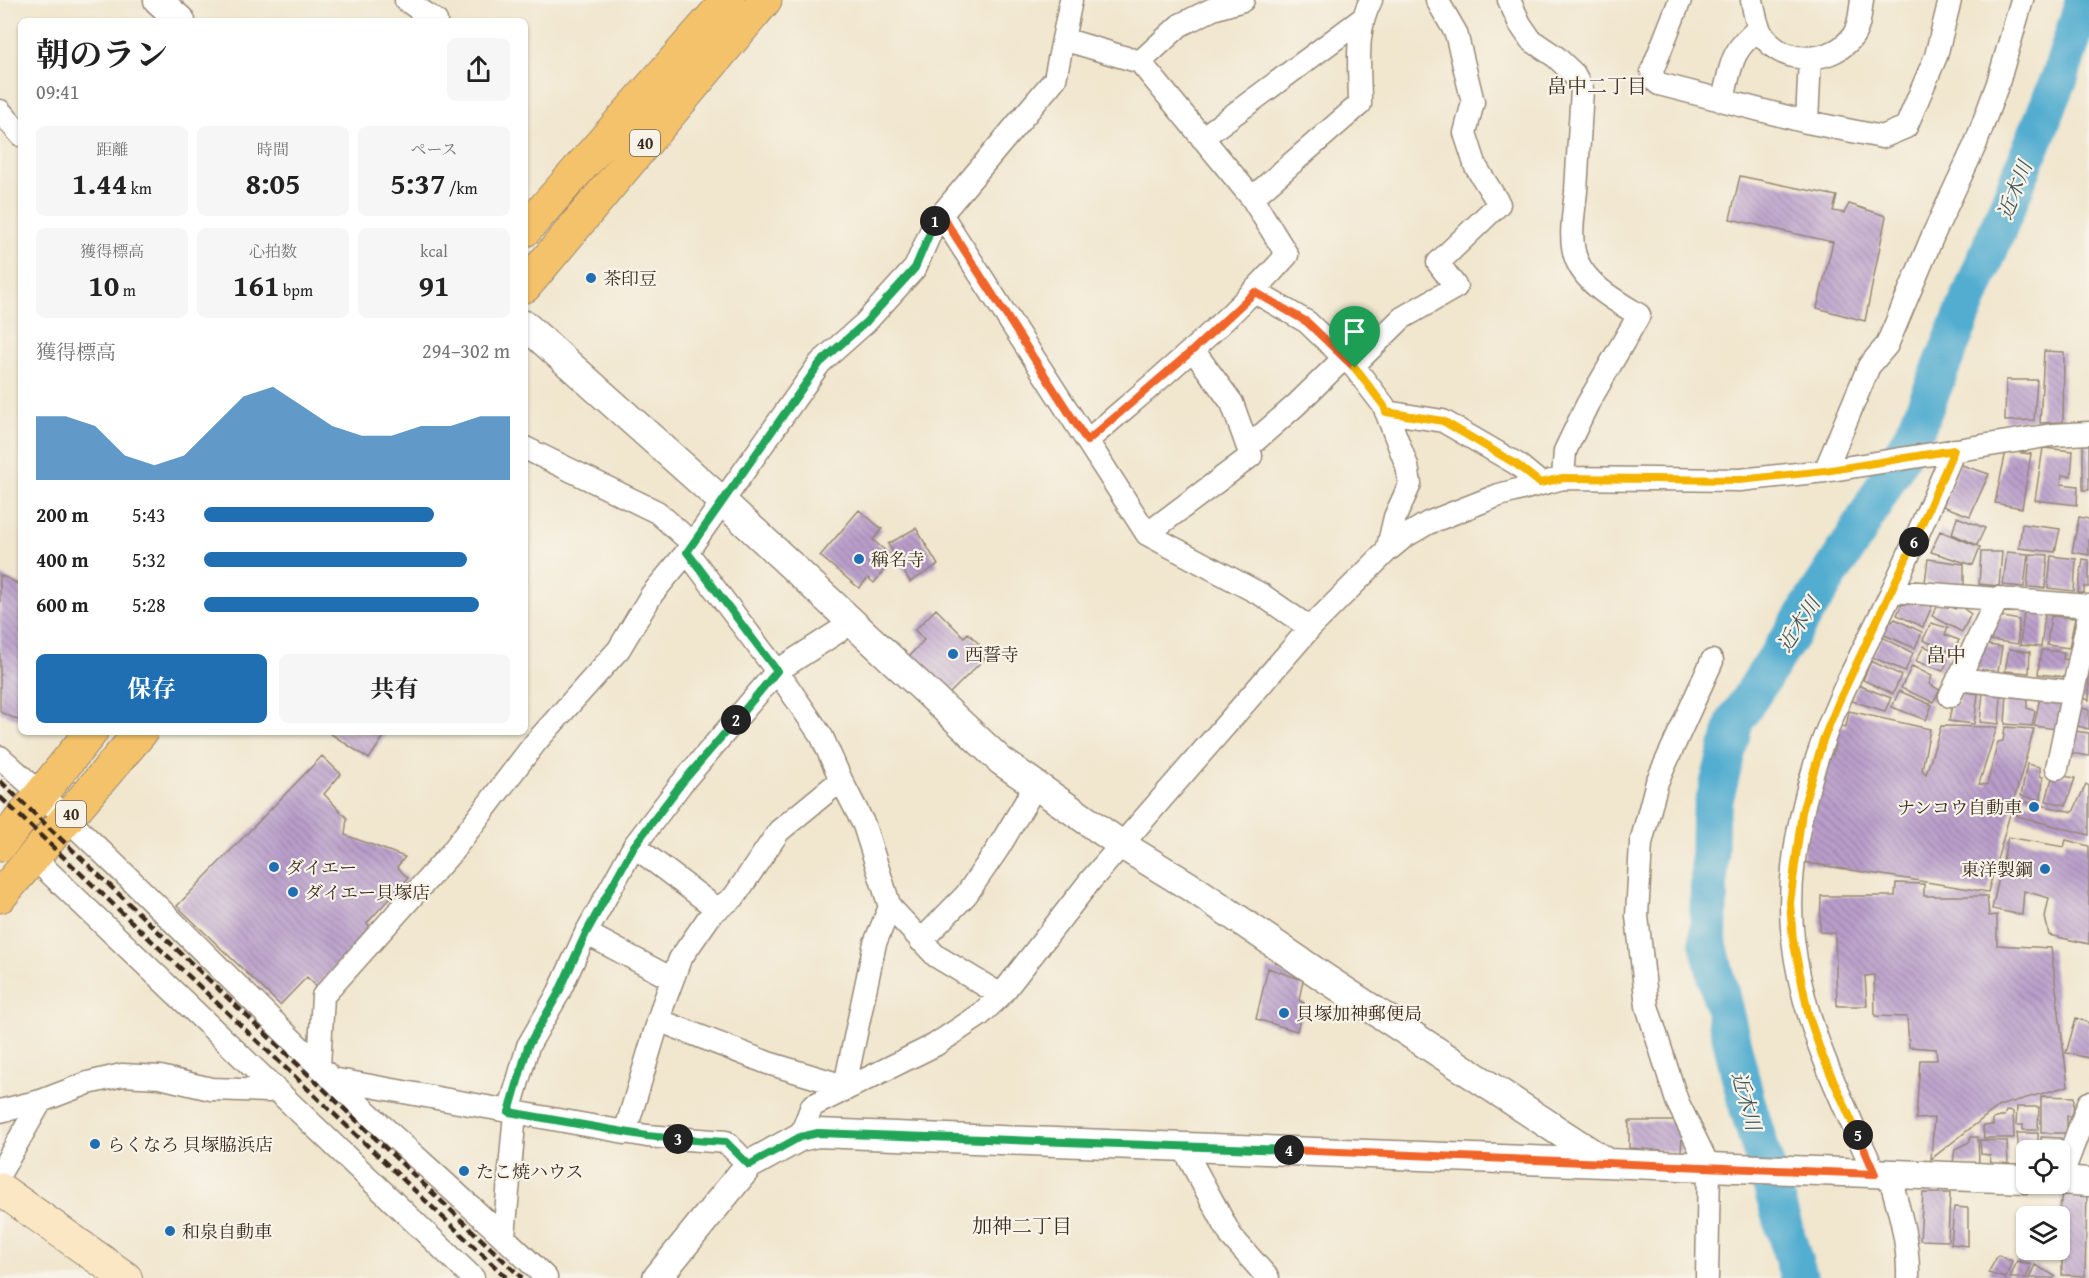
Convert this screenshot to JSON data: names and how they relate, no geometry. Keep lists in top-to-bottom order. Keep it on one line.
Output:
{"streets":{"main road":["40"]},"districts":["畠中二丁目","畠中","加神二丁目"],"water":["近木川"],"places":["茶印豆","稱名寺","西誓寺","ナンコウ自動車","ダイエー","東洋製鋼","ダイエー貝塚店","貝塚加神郵便局","らくなろ 貝塚脇浜店","たこ焼ハウス","和泉自動車"],"page":{"heading":["朝のラン","09:41"],"stats":[["距離","1.44 km"],["時間","8:05"],["ペース","5:37 /km"],["獲得標高","10 m"],["心拍数","161 bpm"],["kcal","91"]],"pins":["1","6","2","5","3","4"],"chart":["獲得標高","294–302 m"],"list":[{"name":"200 m","note":"5:43"},{"name":"400 m","note":"5:32"},{"name":"600 m","note":"5:28"}],"buttons":["保存","共有"]}}
